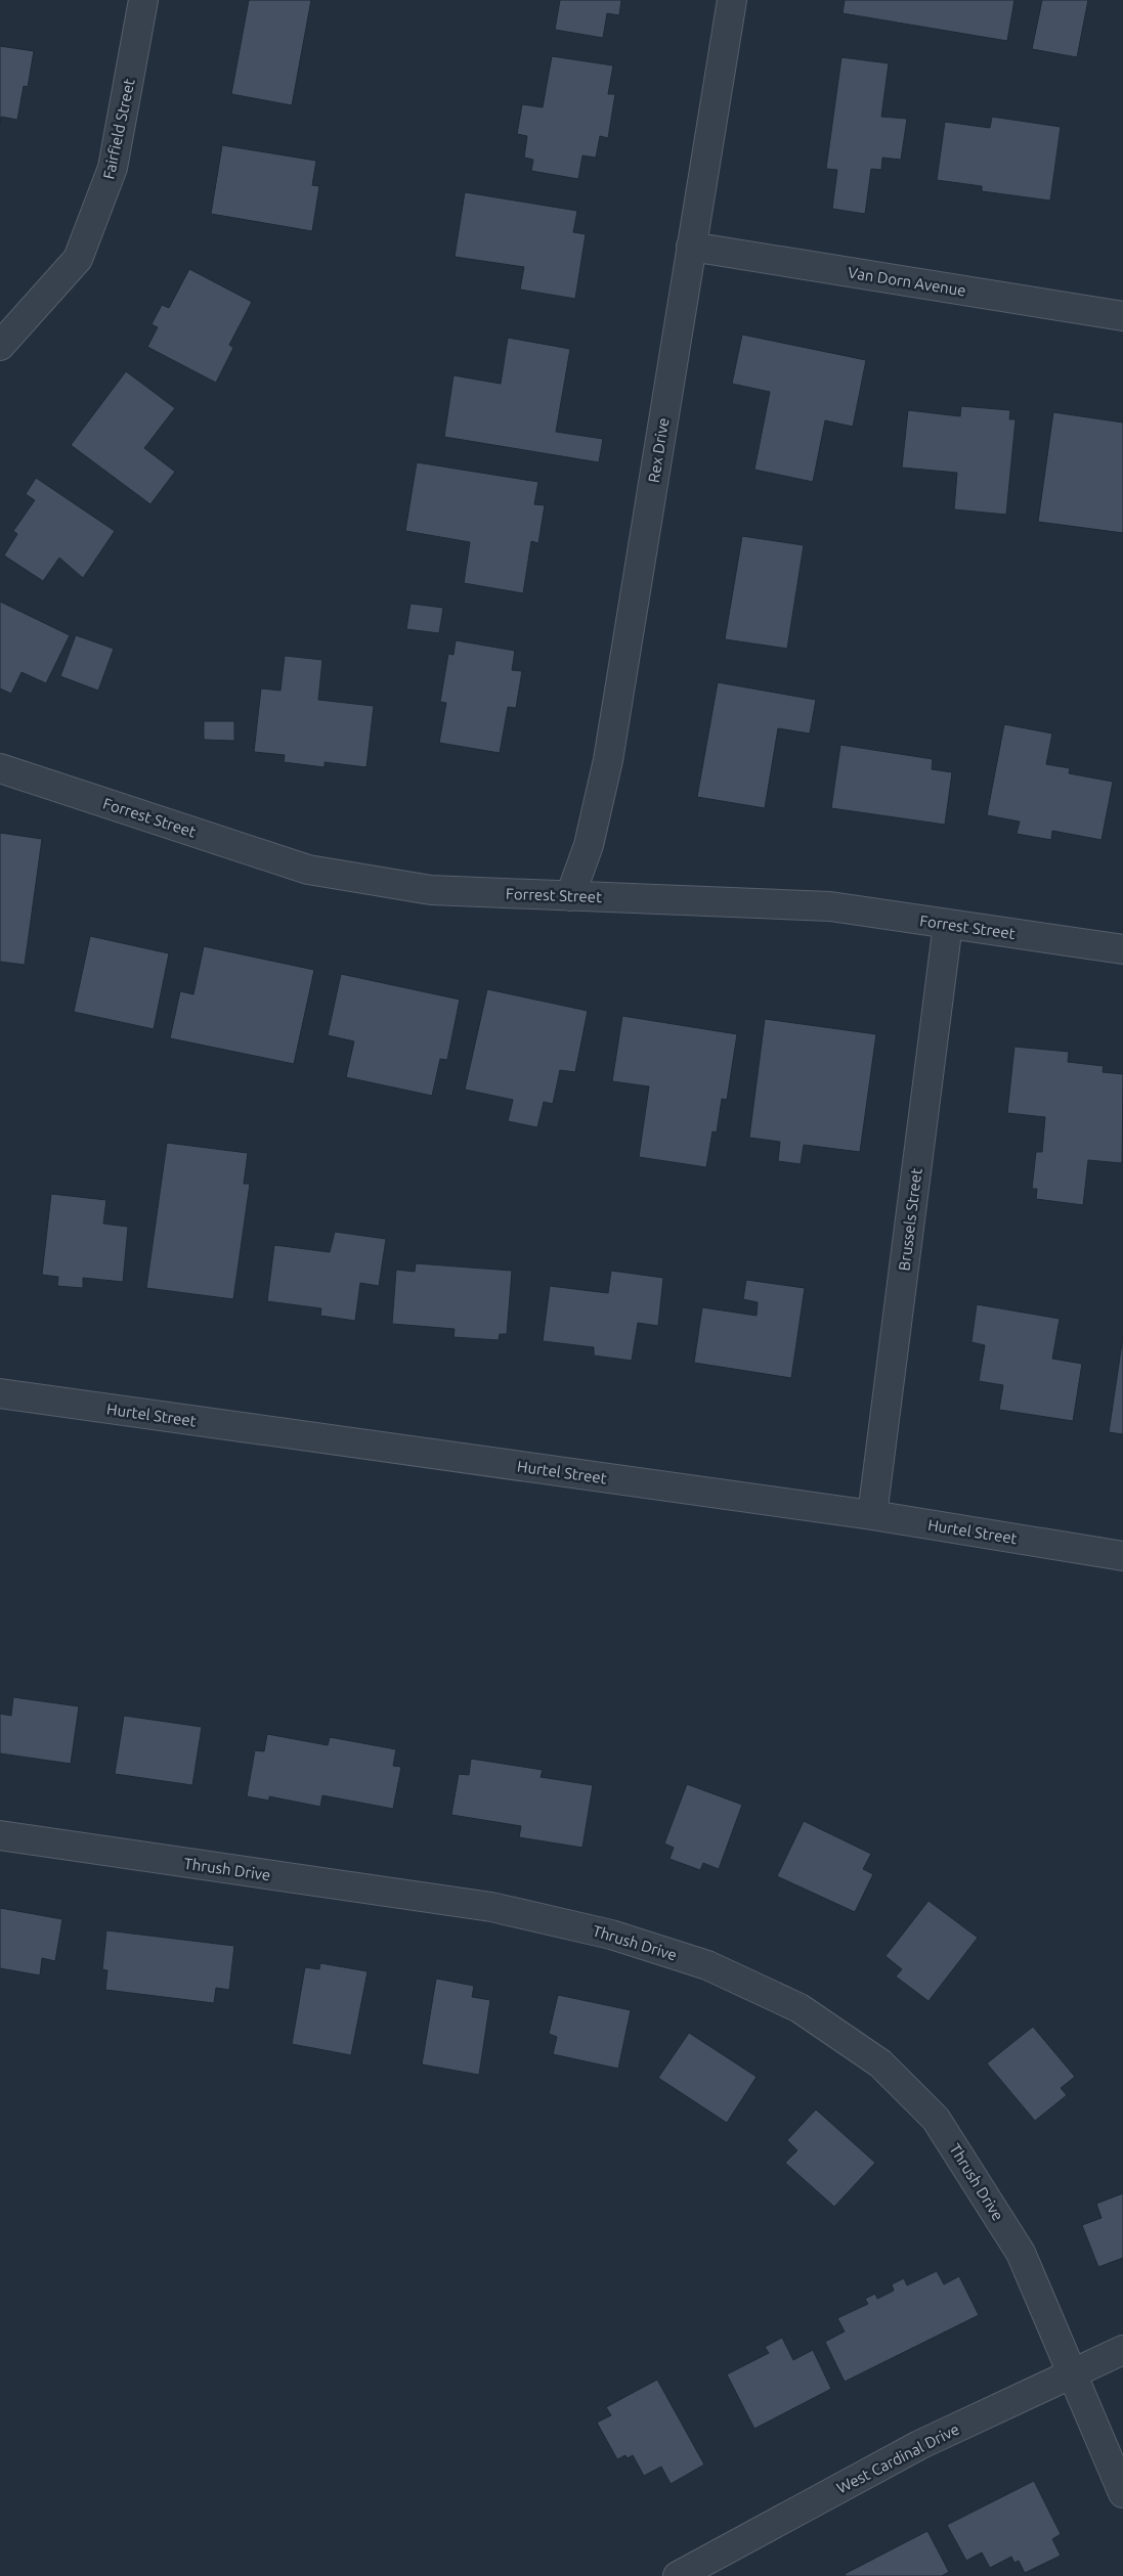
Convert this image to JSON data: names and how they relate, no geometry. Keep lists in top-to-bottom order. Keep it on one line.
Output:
{"streets":{"street":["Fairfield Street","Van Dorn Avenue","Rex Drive","Forrest Street","Brussels Street","Hurtel Street","Thrush Drive","West Cardinal Drive"]},"crossings":[["Van Dorn Avenue","Rex Drive"],["Rex Drive","Forrest Street"],["Forrest Street","Brussels Street"],["Brussels Street","Hurtel Street"],["Thrush Drive","West Cardinal Drive"]]}
